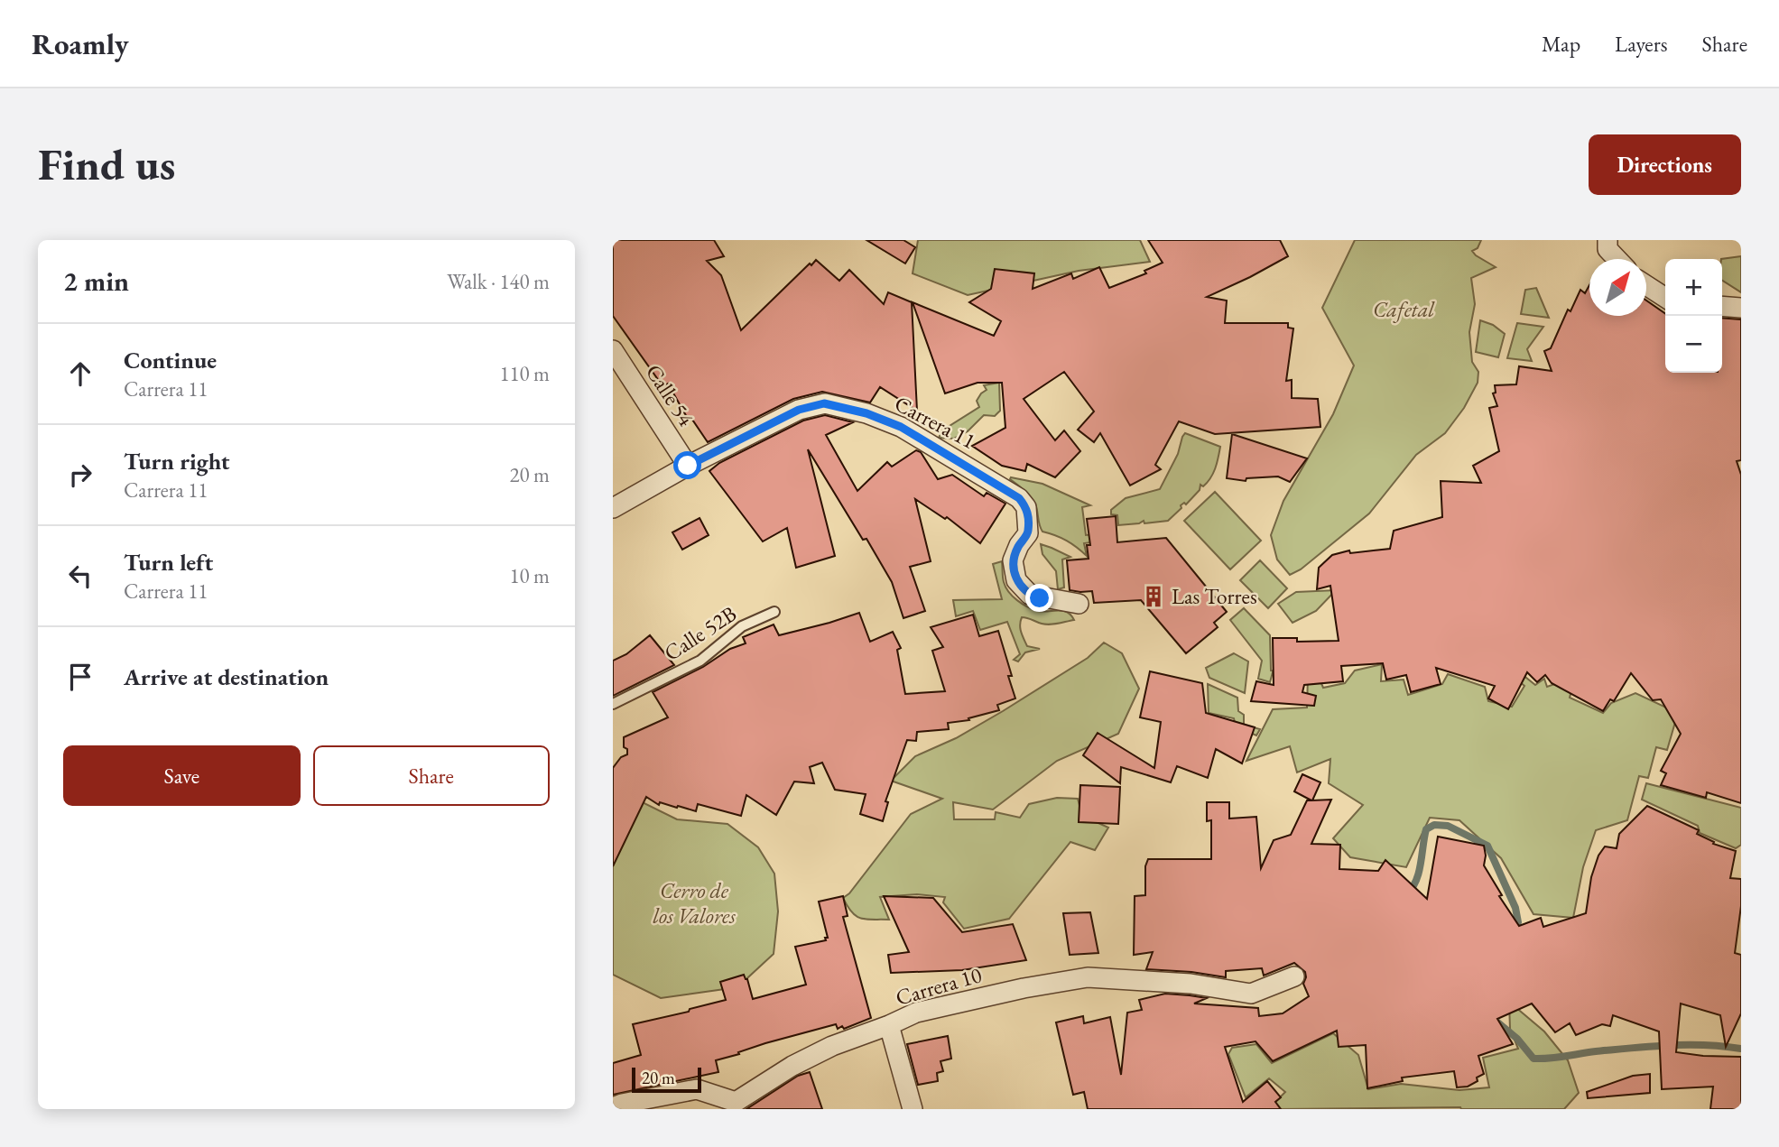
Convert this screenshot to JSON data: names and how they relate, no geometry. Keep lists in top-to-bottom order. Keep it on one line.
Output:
{"streets":{"street":["Calle 54","Carrera 11","Carrera 10"],"lane":["Calle 52B"]},"crossings":[["Calle 54","Carrera 11"]],"parks":["Cafetal","Cerro de los Valores"],"places":{"building":["Las Torres"]},"scale_bar":"20 m","north":"top right","page":{"header":"Roamly","nav":["Map","Layers","Share"],"buttons":["Directions",["Save","Share"]],"title":"Find us","heading":["2 min","Walk · 140 m"],"map_buttons":["+","−"],"list":[["Continue","Carrera 11","110 m"],["Turn right","Carrera 11","20 m"],["Turn left","Carrera 11","10 m"],"Arrive at destination"],"scale":"20 m"}}
